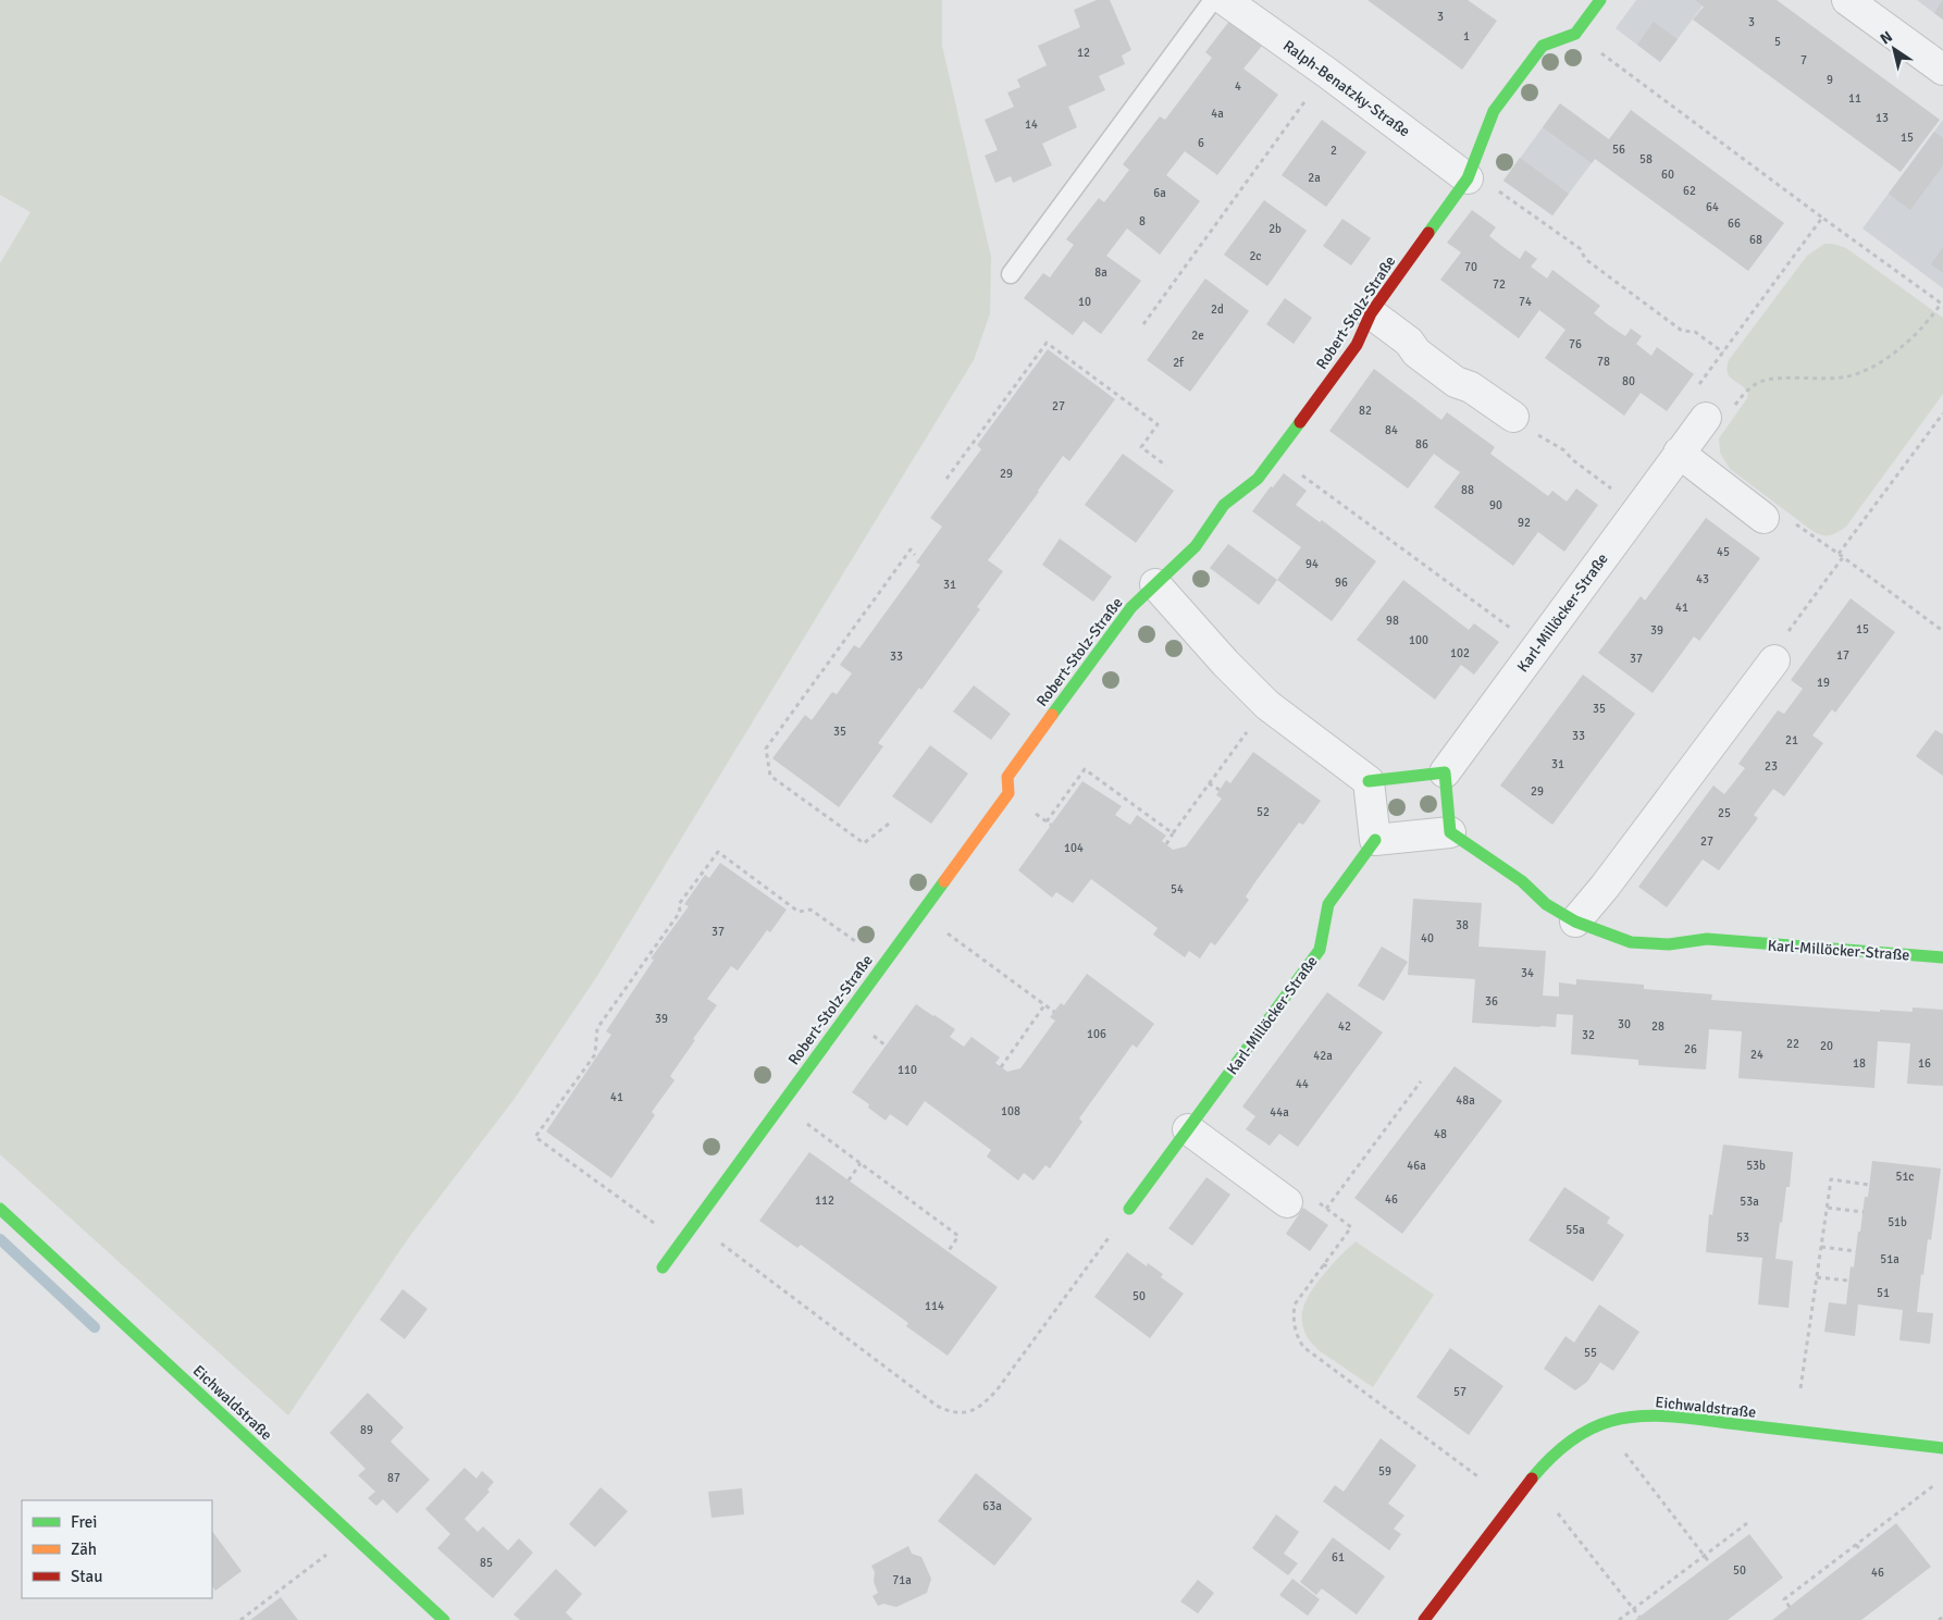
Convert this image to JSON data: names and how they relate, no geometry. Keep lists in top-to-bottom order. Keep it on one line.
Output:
{"streets":{"street":["Ralph-Benatzky-Straße","Robert-Stolz-Straße","Karl-Millöcker-Straße","Eichwaldstraße"]},"crossings":[["Ralph-Benatzky-Straße","Robert-Stolz-Straße"]],"house_numbers":["3","3","1","5","12","7","9","4","11","4a","13","14","15","6","56","2","58","60","2a","62","6a","64","8","66","2b","68","2c","70","8a","72","10","74","2d","2e","76","78","2f","80","27","82","84","86","29","88","90","92","45","94","43","96","31","41","98","15","39","100","102","17","33","37","19","35","35","33","21","31","23","29","52","25","27","104","54","38","37","40","34","36","39","30","42","28","106","32","22","20","26","24","42a","18","16","110","44","41","48a","108","44a","48","46a","53b","51c","46","112","53a","51b","55a","53","51a","51","50","114","55","57","89","59","87","63a","61","85","50","46","71a"],"legend":["Frei","Zäh","Stau"],"north":"top left"}
